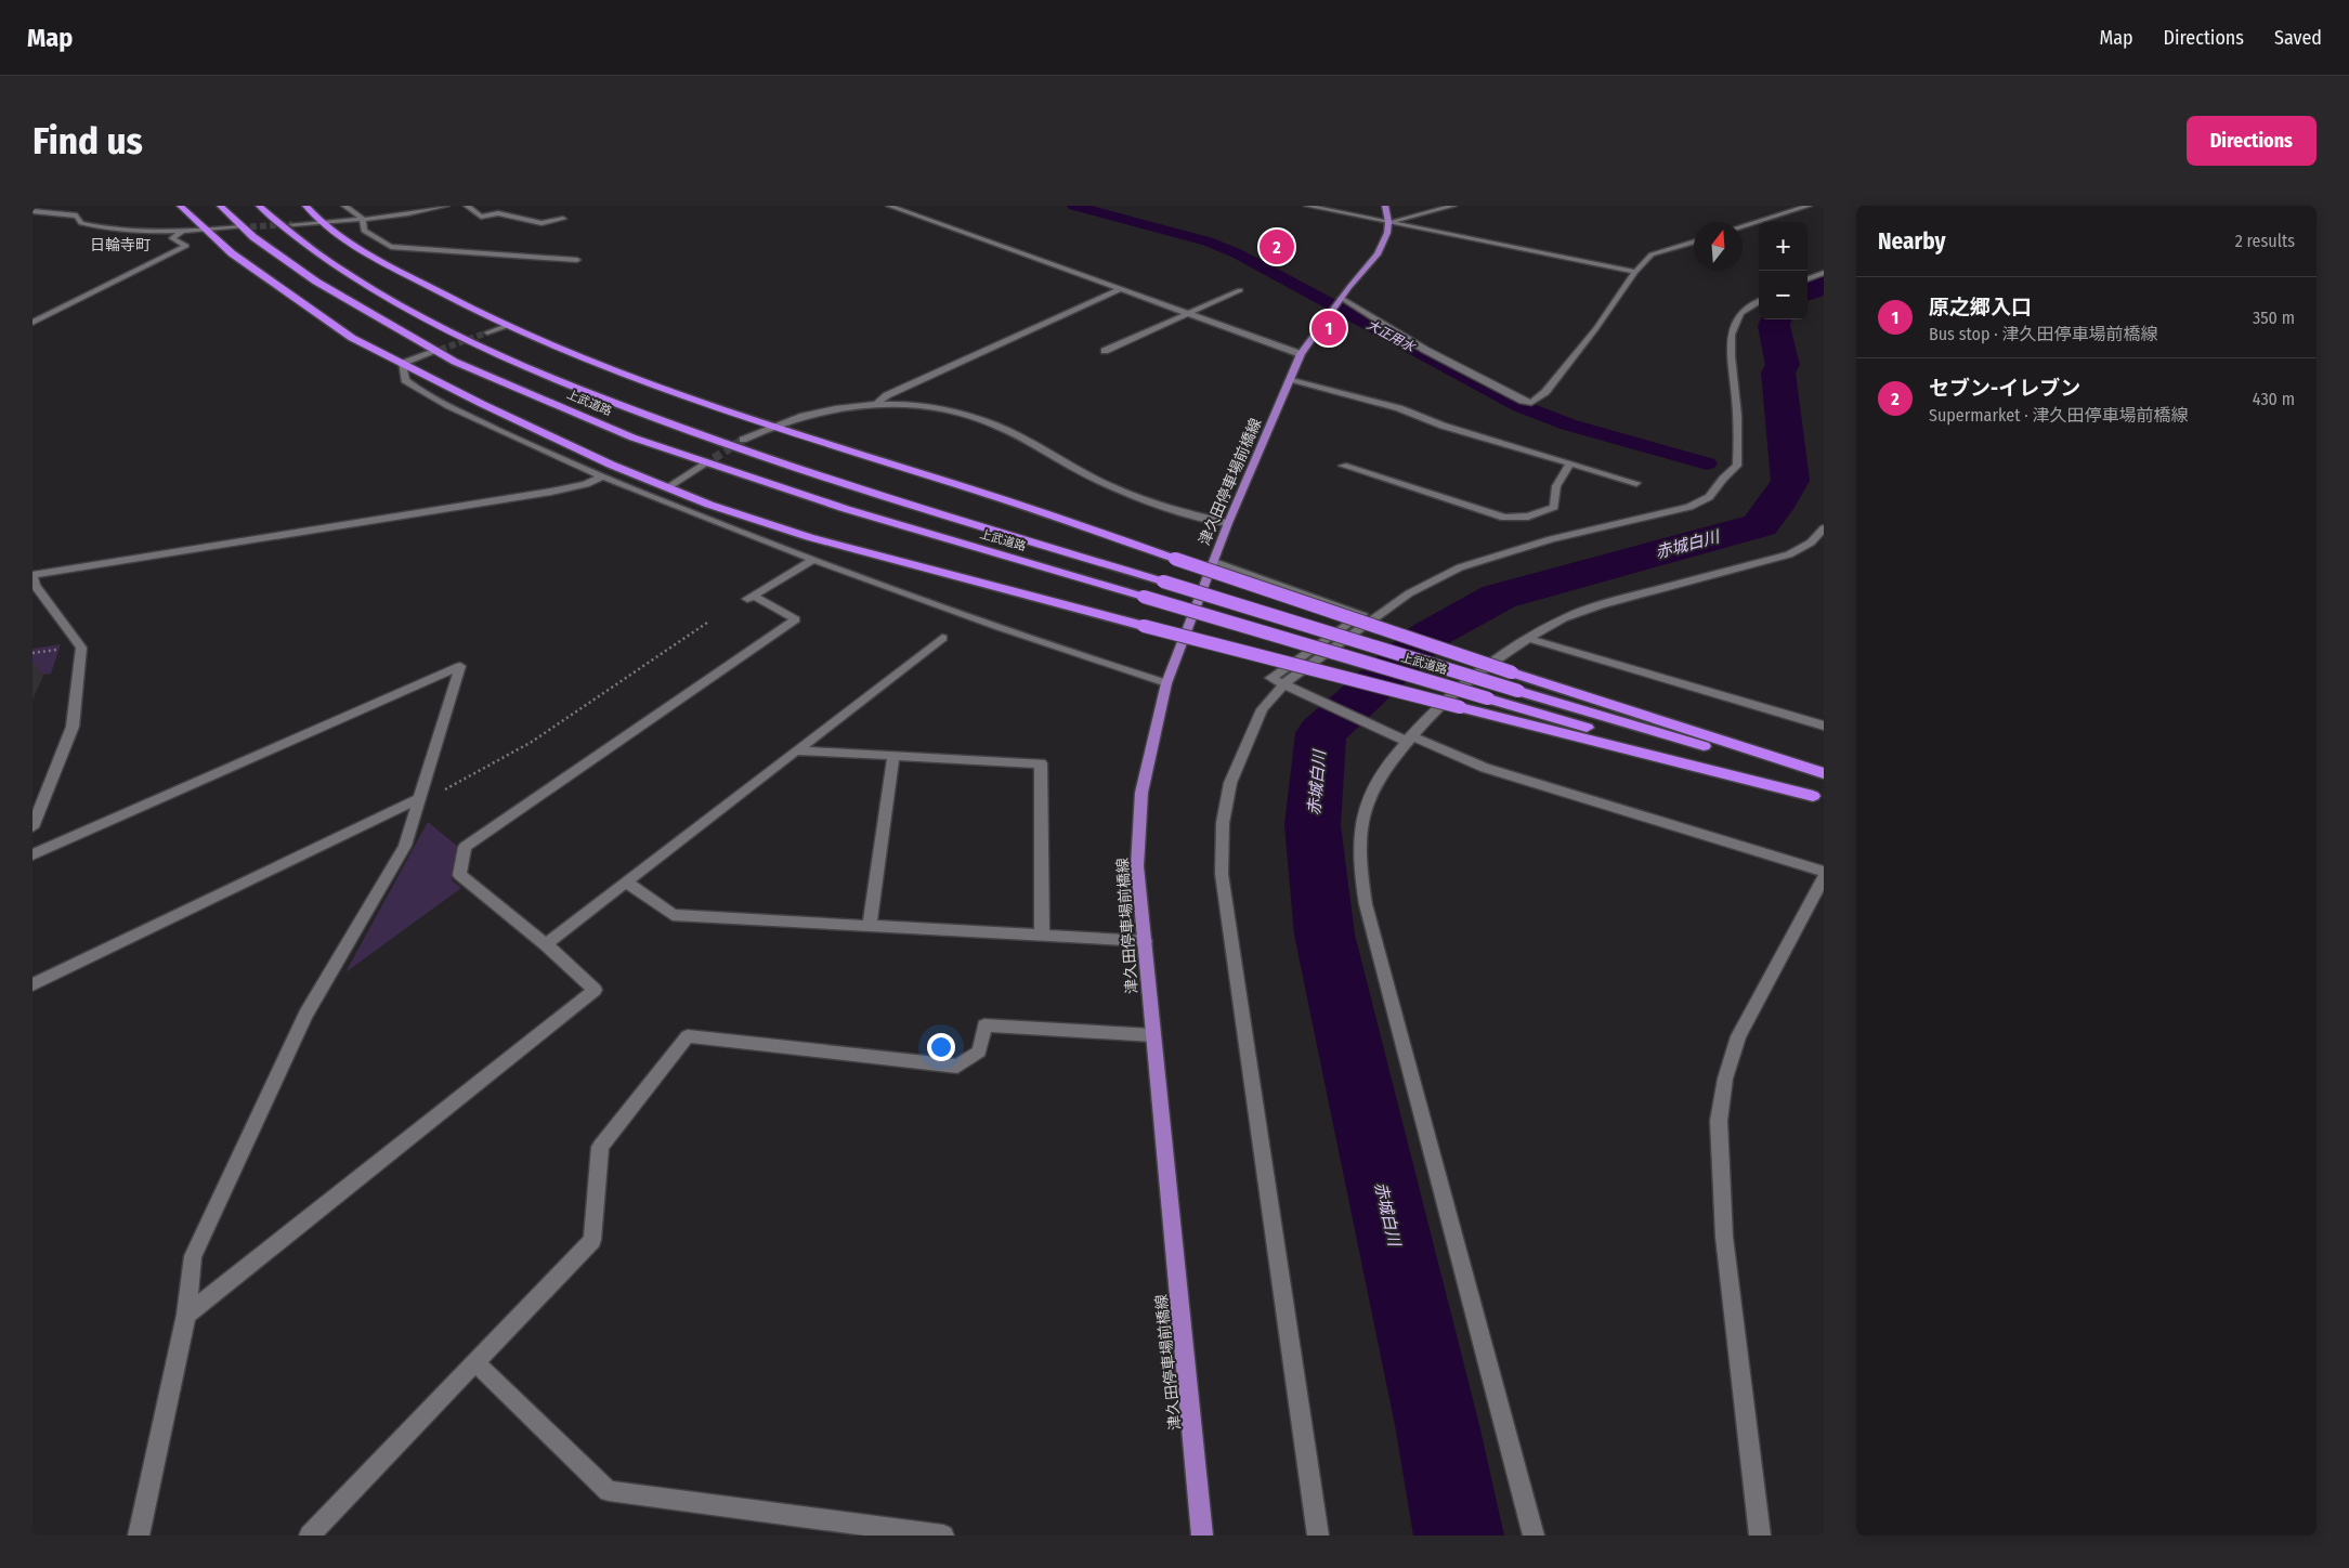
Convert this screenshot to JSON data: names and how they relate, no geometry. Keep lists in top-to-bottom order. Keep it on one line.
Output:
{"streets":{"highway":["上武道路"],"main road":["津久田停車場前橋線"]},"districts":["日輪寺町"],"water":["大正用水","赤城白川"],"north":"top","page":{"header":"Map","nav":["Map","Directions","Saved"],"buttons":"Directions","title":"Find us","heading":["Nearby","2 results"],"map_buttons":["+","−"],"pins":["2","1"],"list":[{"mark":"1","name":"原之郷入口","note":"Bus stop · 津久田停車場前橋線","value":"350 m"},{"mark":"2","name":"セブン-イレブン","note":"Supermarket · 津久田停車場前橋線","value":"430 m"}]}}
